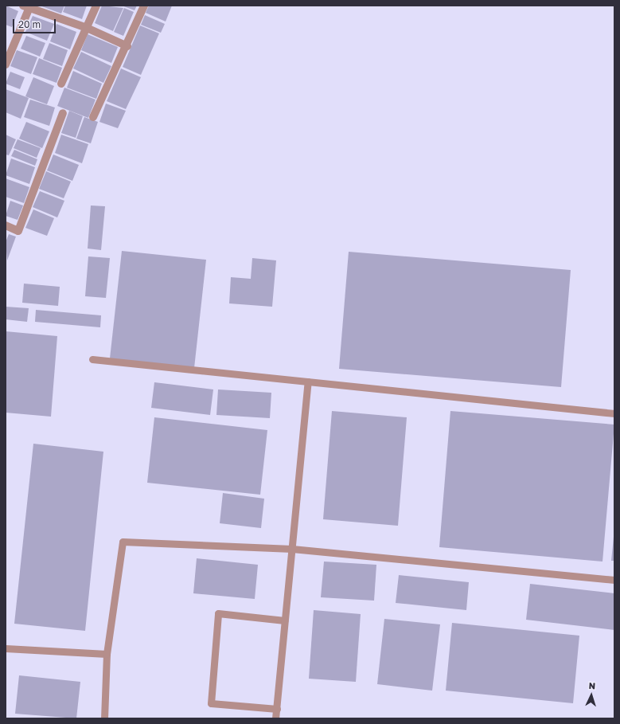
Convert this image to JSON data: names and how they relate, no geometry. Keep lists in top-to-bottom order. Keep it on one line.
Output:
{"scale_bar":"20 m","north":"top"}
